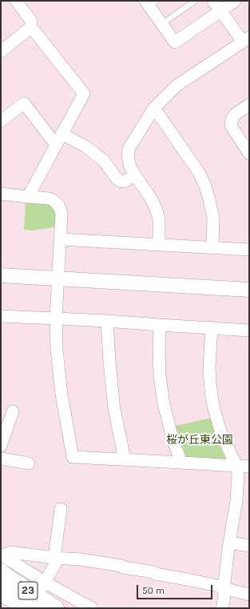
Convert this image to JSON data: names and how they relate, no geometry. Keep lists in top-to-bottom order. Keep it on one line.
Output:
{"streets":{"highway":["23"]},"parks":["桜が丘東公園"],"scale_bar":"50 m"}
